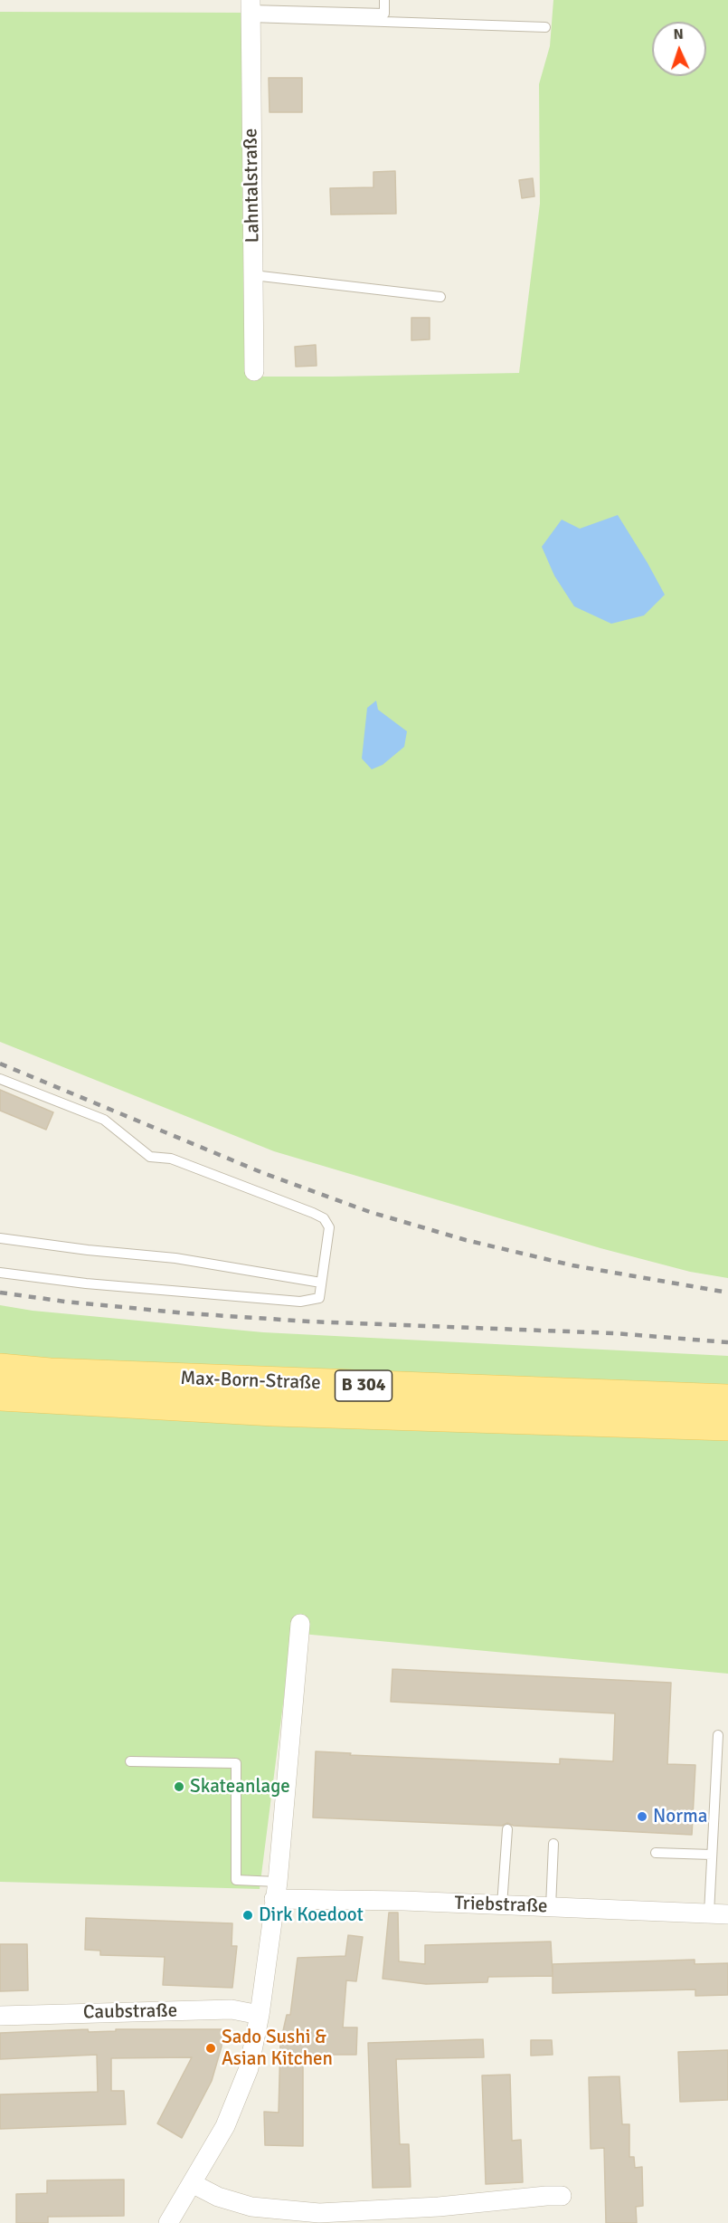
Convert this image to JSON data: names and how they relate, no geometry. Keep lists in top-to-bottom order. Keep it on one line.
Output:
{"streets":{"main road":["Max-Born-Straße","B 304"],"street":["Lahntalstraße","Triebstraße","Caubstraße"]},"places":["Skateanlage","Norma","Dirk Koedoot","Sado Sushi & Asian Kitchen"],"north":"top"}
